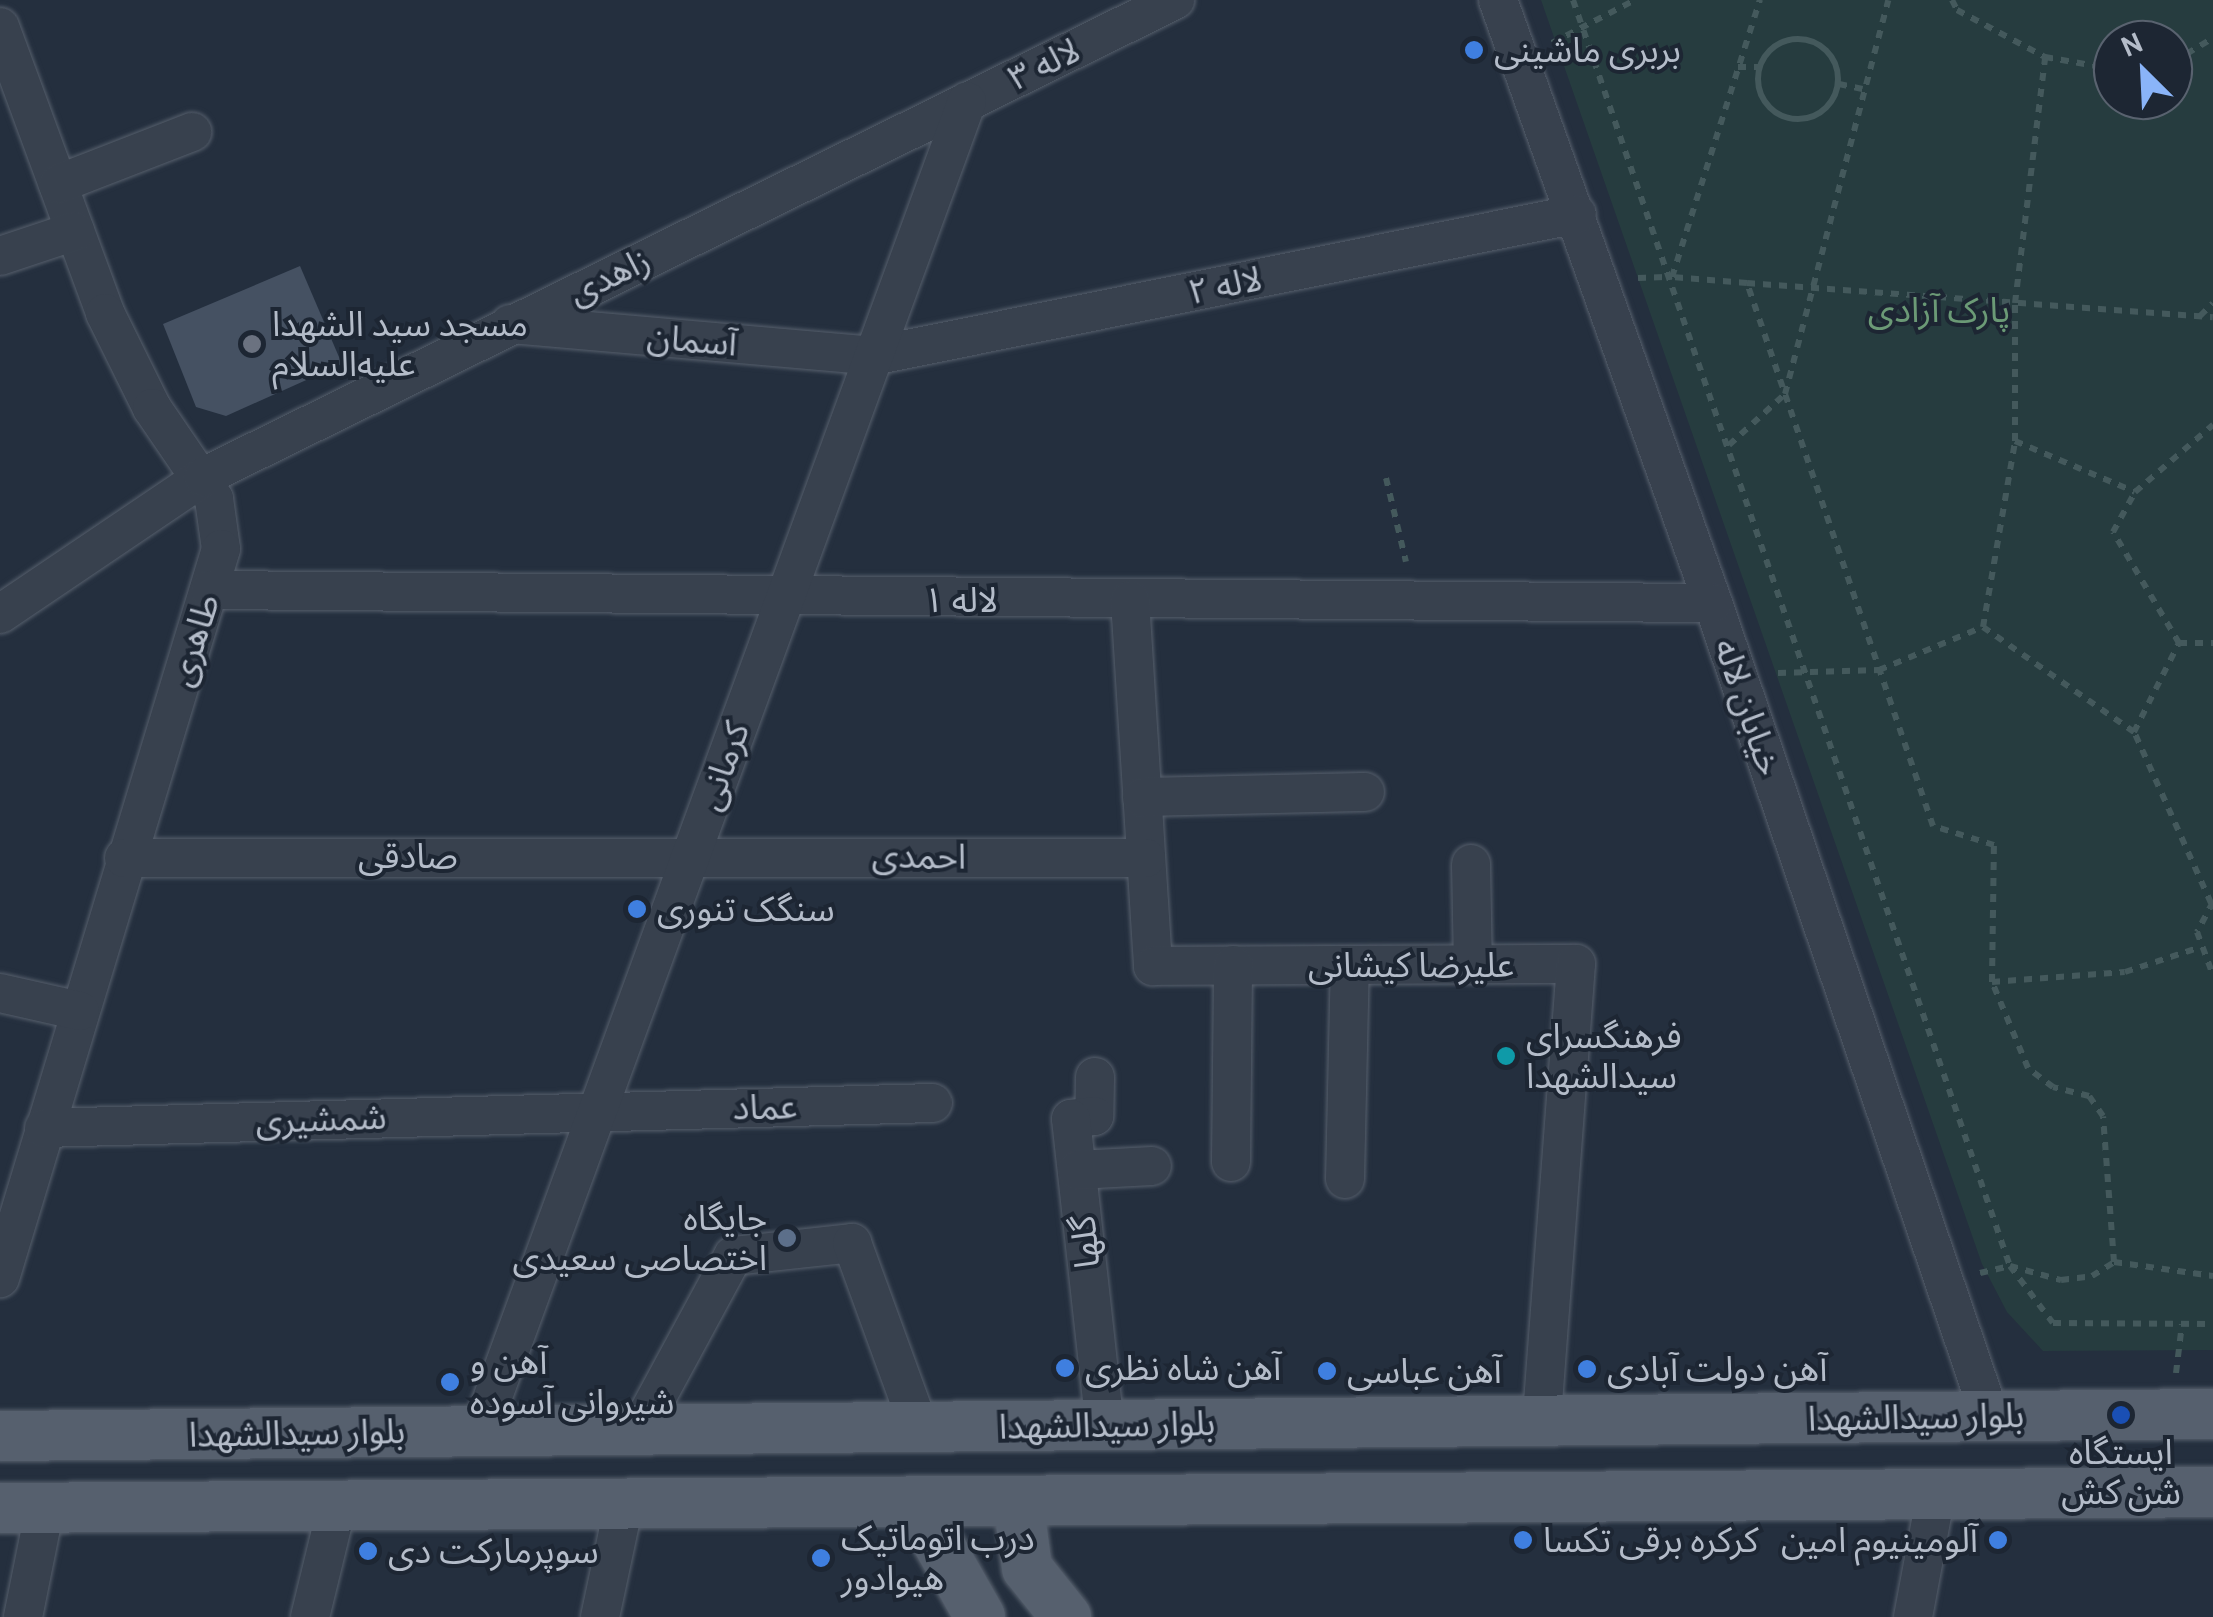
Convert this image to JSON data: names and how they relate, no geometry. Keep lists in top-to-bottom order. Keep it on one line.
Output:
{"streets":{"main road":["بلوار سیدالشهدا"],"street":["لاله ۳","زاهدی","لاله ۲","آسمان","لاله ۱","طاهری","خیابان لاله","کرمانی","صادقی","احمدی","علیرضا کیشانی","عماد","شمشیری","گلها"]},"crossings":[["لاله ۳","زاهدی"],["لاله ۳","کرمانی"],["زاهدی","آسمان"],["زاهدی","طاهری"],["زاهدی","کرمانی"],["لاله ۲","آسمان"],["لاله ۲","خیابان لاله"],["لاله ۲","کرمانی"],["آسمان","کرمانی"],["لاله ۱","طاهری"],["لاله ۱","خیابان لاله"],["لاله ۱","کرمانی"],["لاله ۱","علیرضا کیشانی"],["طاهری","صادقی"],["طاهری","شمشیری"],["خیابان لاله","بلوار سیدالشهدا"],["کرمانی","صادقی"],["کرمانی","احمدی"],["کرمانی","عماد"],["کرمانی","شمشیری"],["کرمانی","بلوار سیدالشهدا"],["صادقی","احمدی"],["احمدی","علیرضا کیشانی"],["علیرضا کیشانی","بلوار سیدالشهدا"],["عماد","شمشیری"],["گلها","بلوار سیدالشهدا"]],"parks":["پارک آزادی"],"places":["بربری ماشینی","مسجد سید الشهدا علیه‌السلام","سنگک تنوری","فرهنگسرای سیدالشهدا","جایگاه اختصاصی سعیدی","آهن شاه نظری","آهن دولت آبادی","آهن عباسی","آهن و شیروانی آسوده","ایستگاه شن کش","کرکره برقی تکسا","آلومینیوم امین","سوپرمارکت دی","درب اتوماتیک هیوادور"],"north":"top left"}
